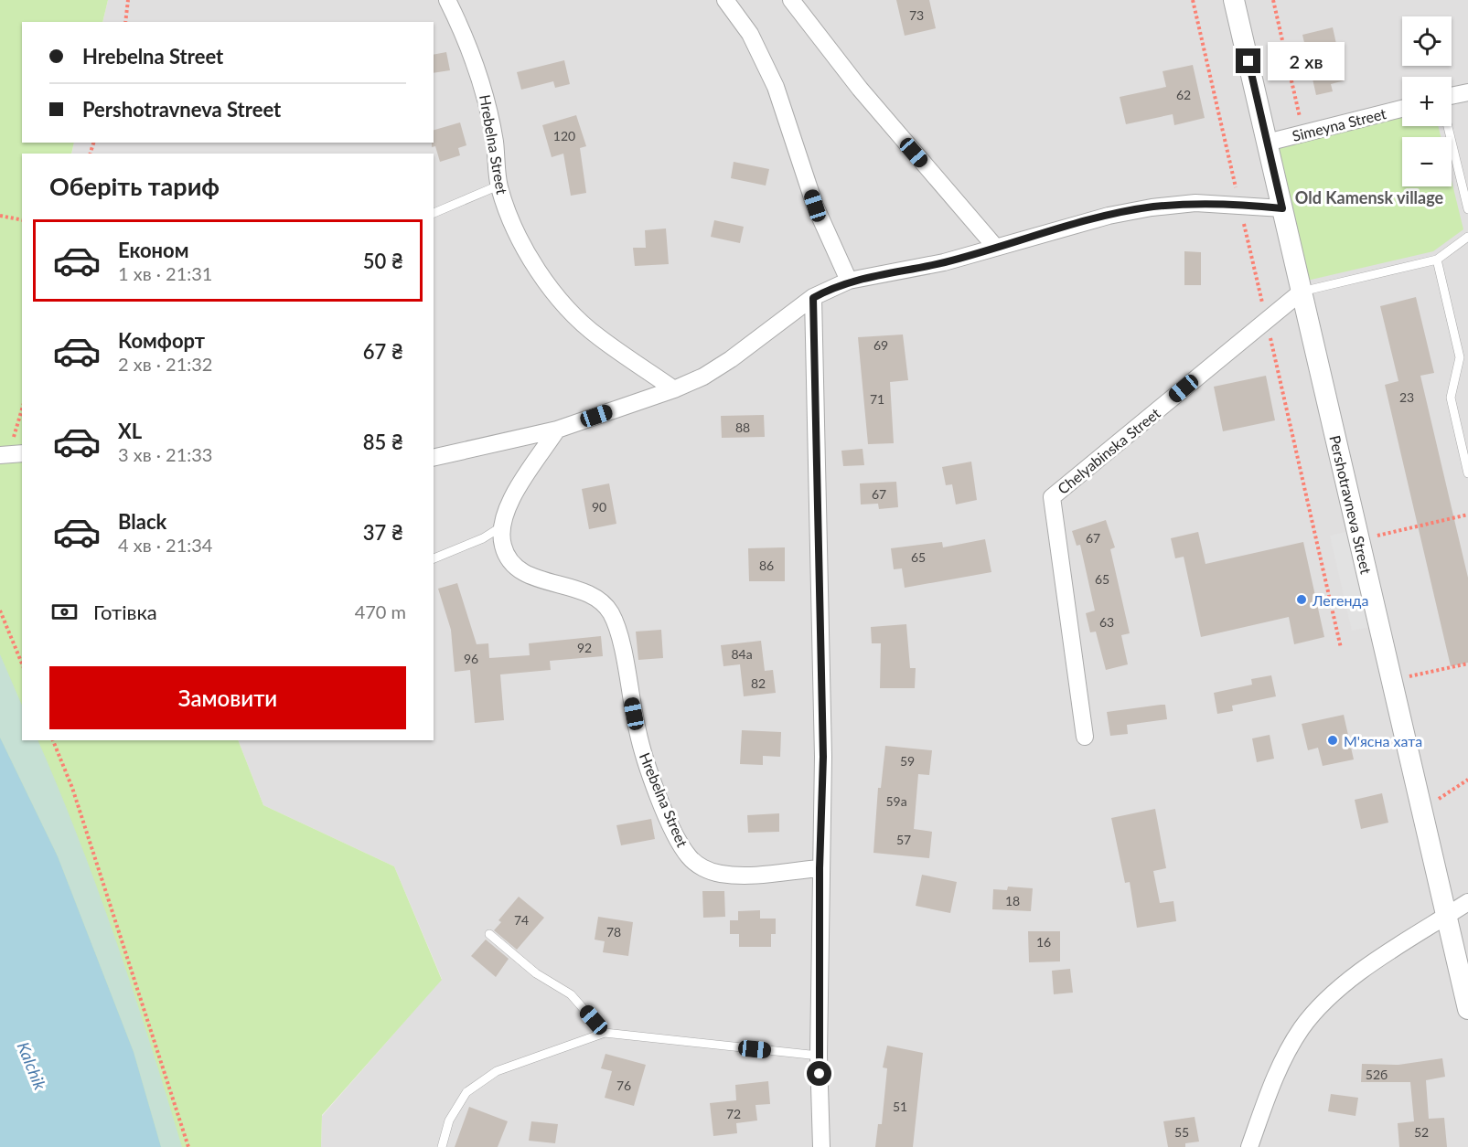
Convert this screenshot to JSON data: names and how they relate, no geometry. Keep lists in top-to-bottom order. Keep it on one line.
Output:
{"streets":{"street":["Simeyna Street","Hrebelna Street","Chelyabinska Street","Pershotravneva Street"]},"crossings":[["Simeyna Street","Pershotravneva Street"],["Chelyabinska Street","Pershotravneva Street"]],"districts":["Old Kamensk village"],"water":["Kalchik"],"places":["Легенда","М'ясна хата"],"house_numbers":["73","62","120","69","23","71","88","67","90","67","65","86","65","63","92","84а","96","82","59","59а","57","18","74","78","16","52б","76","51","72","55","52"],"page":{"map_buttons":["+","−"],"banner":["Hrebelna Street","Pershotravneva Street"],"bubble":"2 хв","heading":"Оберіть тариф","list":[{"name":"Економ","note":"1 хв · 21:31","value":"50 ₴"},{"name":"Комфорт","note":"2 хв · 21:32","value":"67 ₴"},{"name":"XL","note":"3 хв · 21:33","value":"85 ₴"},{"name":"Black","note":"4 хв · 21:34","value":"37 ₴"}],"pay":["Готівка","470 m"],"buttons":"Замовити"}}
